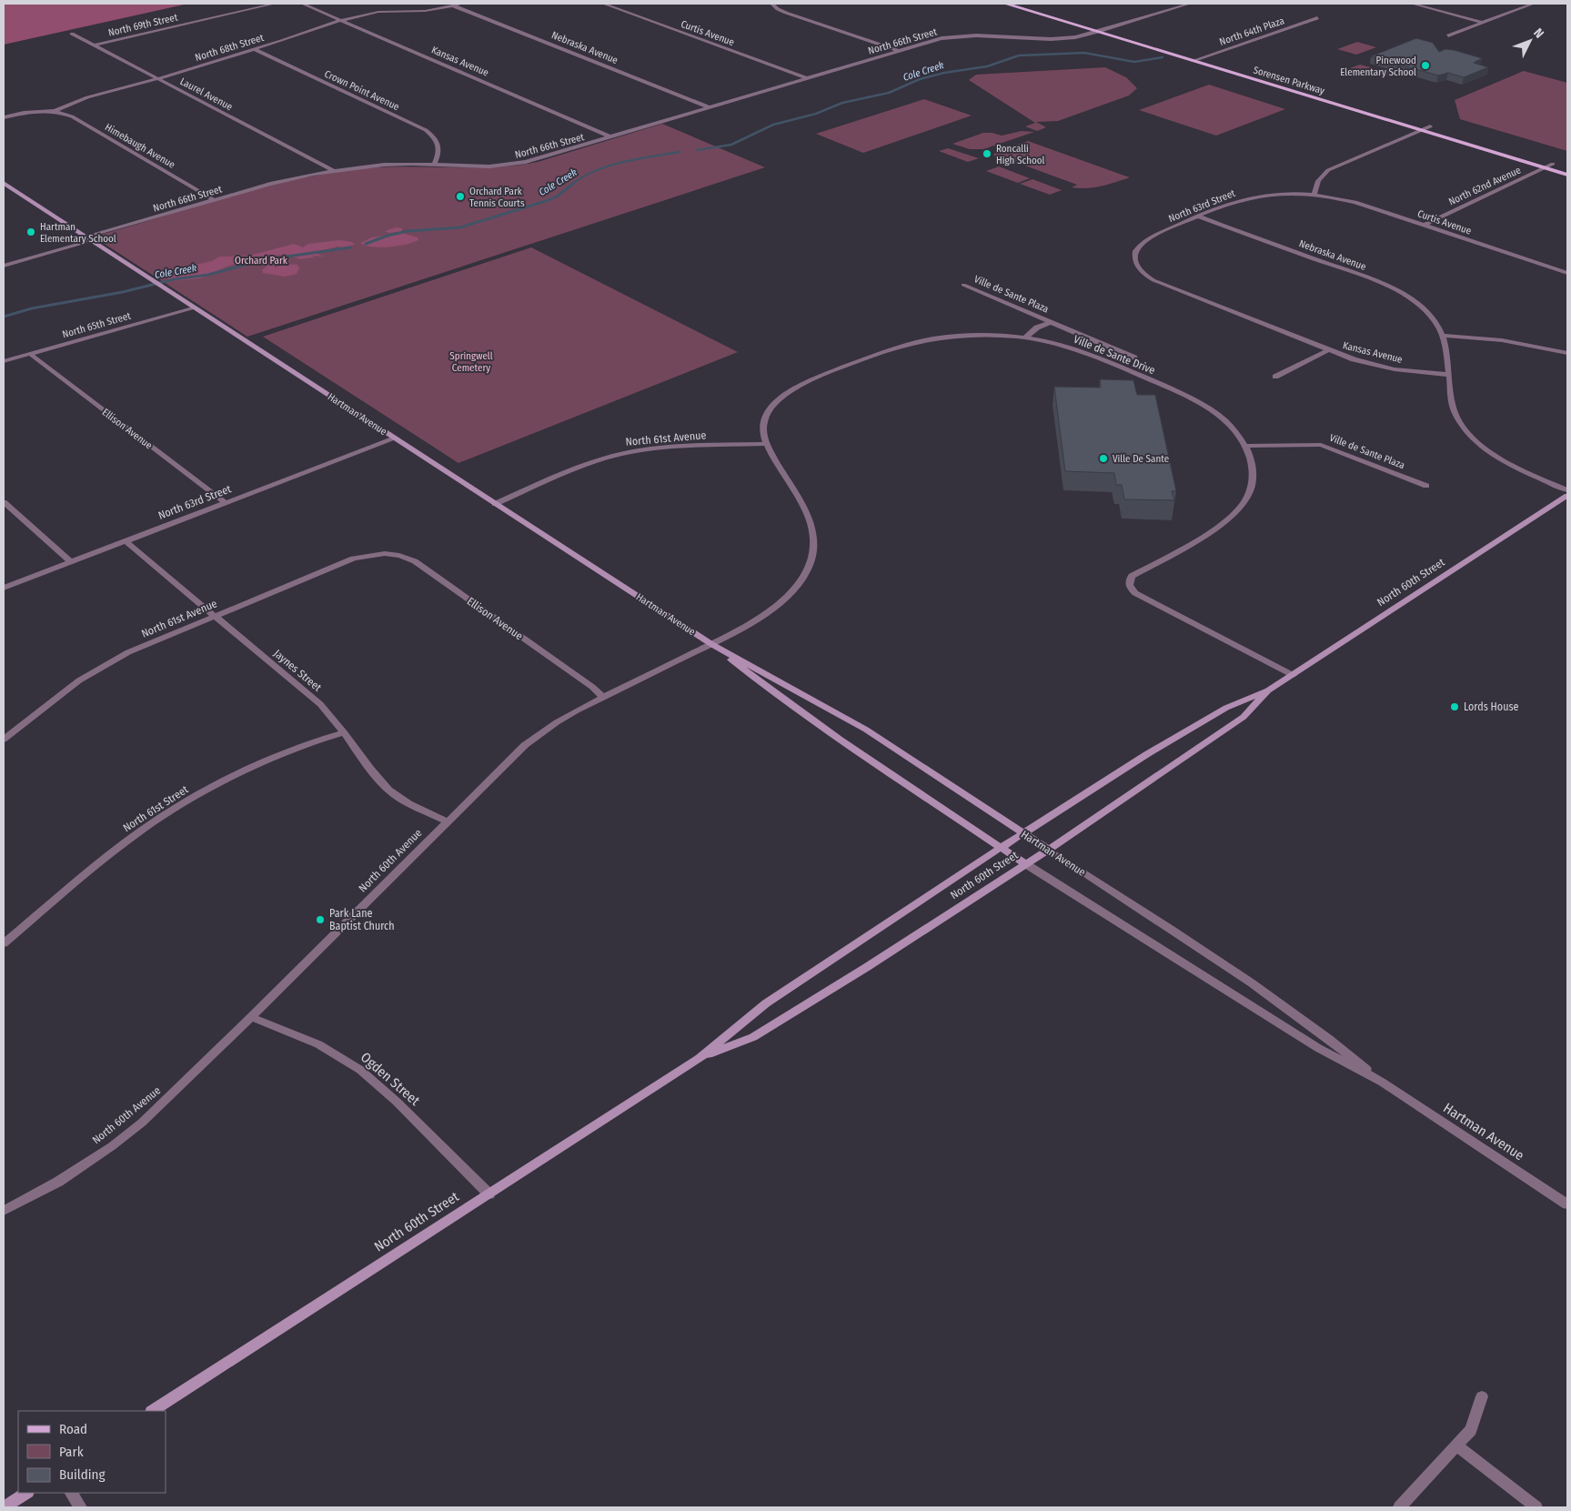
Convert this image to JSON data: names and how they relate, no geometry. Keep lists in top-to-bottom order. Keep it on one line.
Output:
{"streets":{"main road":["Sorensen Parkway","Hartman Avenue","North 60th Street"],"street":["North 69th Street","North 64th Plaza","Curtis Avenue","North 66th Street","North 68th Street","Nebraska Avenue","Kansas Avenue","Crown Point Avenue","Laurel Avenue","Himebaugh Avenue","North 62nd Avenue","North 63rd Street","Ville de Sante Plaza","North 65th Street","Ville de Sante Drive","Ellison Avenue","North 61st Avenue","Jaynes Street","North 61st Street","North 60th Avenue","Ogden Street"]},"crossings":[["North 69th Street","Laurel Avenue"],["North 64th Plaza","Sorensen Parkway"],["Curtis Avenue","North 66th Street"],["Curtis Avenue","North 62nd Avenue"],["Curtis Avenue","North 63rd Street"],["North 66th Street","Nebraska Avenue"],["North 66th Street","Kansas Avenue"],["North 66th Street","Sorensen Parkway"],["North 66th Street","Crown Point Avenue"],["North 66th Street","Laurel Avenue"],["North 66th Street","Himebaugh Avenue"],["North 66th Street","Hartman Avenue"],["North 68th Street","Nebraska Avenue"],["North 68th Street","Kansas Avenue"],["North 68th Street","Crown Point Avenue"],["North 68th Street","Laurel Avenue"],["North 68th Street","Himebaugh Avenue"],["Nebraska Avenue","Kansas Avenue"],["Nebraska Avenue","North 63rd Street"],["Kansas Avenue","North 63rd Street"],["Sorensen Parkway","North 62nd Avenue"],["North 63rd Street","Hartman Avenue"],["North 63rd Street","Ellison Avenue"],["North 63rd Street","Jaynes Street"],["Ville de Sante Plaza","Ville de Sante Drive"],["North 65th Street","Hartman Avenue"],["North 65th Street","Ellison Avenue"],["Ville de Sante Drive","Hartman Avenue"],["Ville de Sante Drive","North 61st Avenue"],["Ville de Sante Drive","North 60th Street"],["Ville de Sante Drive","North 60th Avenue"],["Hartman Avenue","North 61st Avenue"],["Hartman Avenue","North 60th Street"],["Hartman Avenue","North 60th Avenue"],["Ellison Avenue","North 61st Avenue"],["Ellison Avenue","North 60th Avenue"],["North 61st Avenue","Jaynes Street"],["North 60th Street","Ogden Street"],["Jaynes Street","North 61st Street"],["Jaynes Street","North 60th Avenue"],["North 60th Avenue","Ogden Street"]],"water":["Cole Creek"],"parks":["Orchard Park","Springwell Cemetery"],"places":["Pinewood Elementary School","Roncalli High School","Orchard Park Tennis Courts","Hartman Elementary School","Ville De Sante","Lords House","Park Lane Baptist Church"],"legend":["Road","Park","Building"],"north":"top right"}
